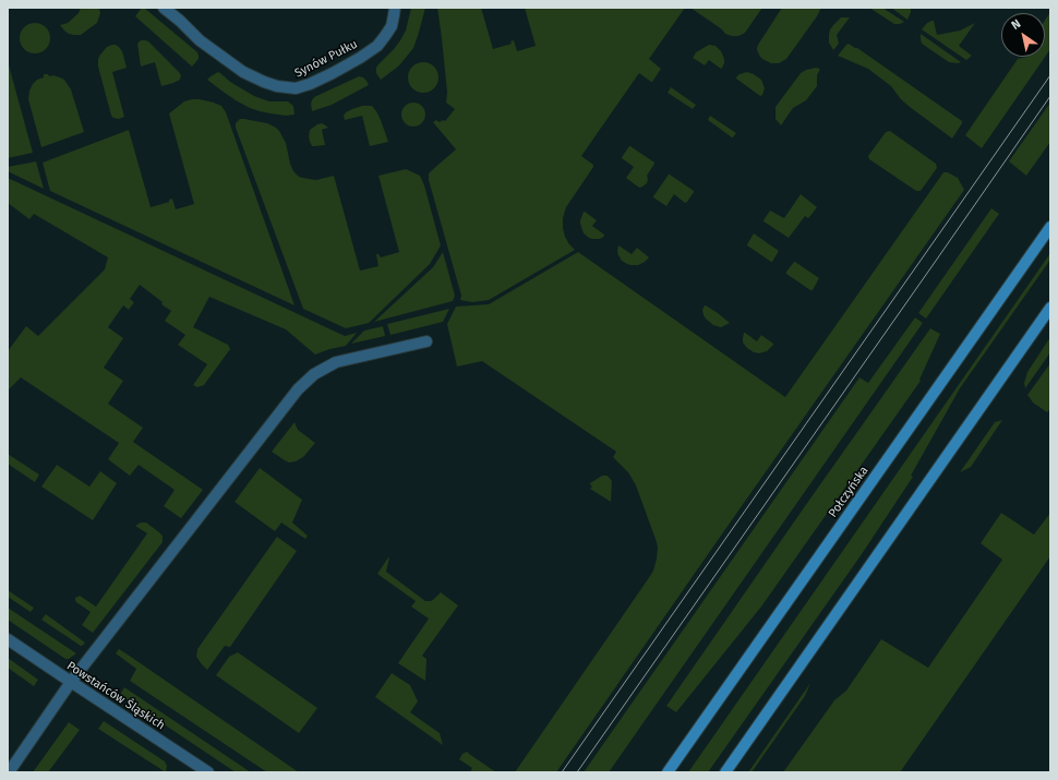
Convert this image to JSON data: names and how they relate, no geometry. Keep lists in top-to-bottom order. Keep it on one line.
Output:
{"streets":{"main road":["Połczyńska"],"street":["Synów Pułku","Powstańców Śląskich"]},"north":"top left"}
